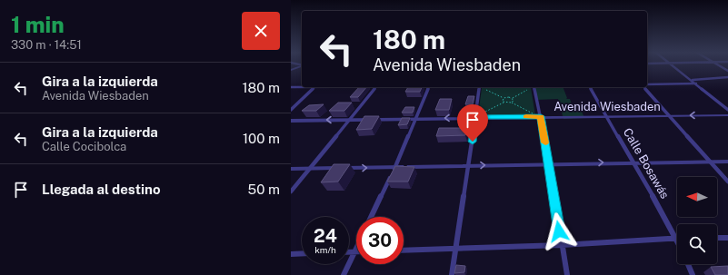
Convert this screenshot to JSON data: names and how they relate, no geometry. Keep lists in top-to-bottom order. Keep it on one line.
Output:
{"streets":{"street":["Avenida Wiesbaden","Calle Bosawás"]},"crossings":[["Avenida Wiesbaden","Calle Bosawás"]],"north":"left","page":{"heading":["1 min","330 m · 14:51"],"turn":["180 m","Avenida Wiesbaden"],"list":[{"name":"Gira a la izquierda","note":"Avenida Wiesbaden","value":"180 m"},{"name":"Gira a la izquierda","note":"Calle Cocibolca","value":"100 m"},{"name":"Llegada al destino","value":"50 m"}],"speed":"24 km/h","limit":"30"}}
